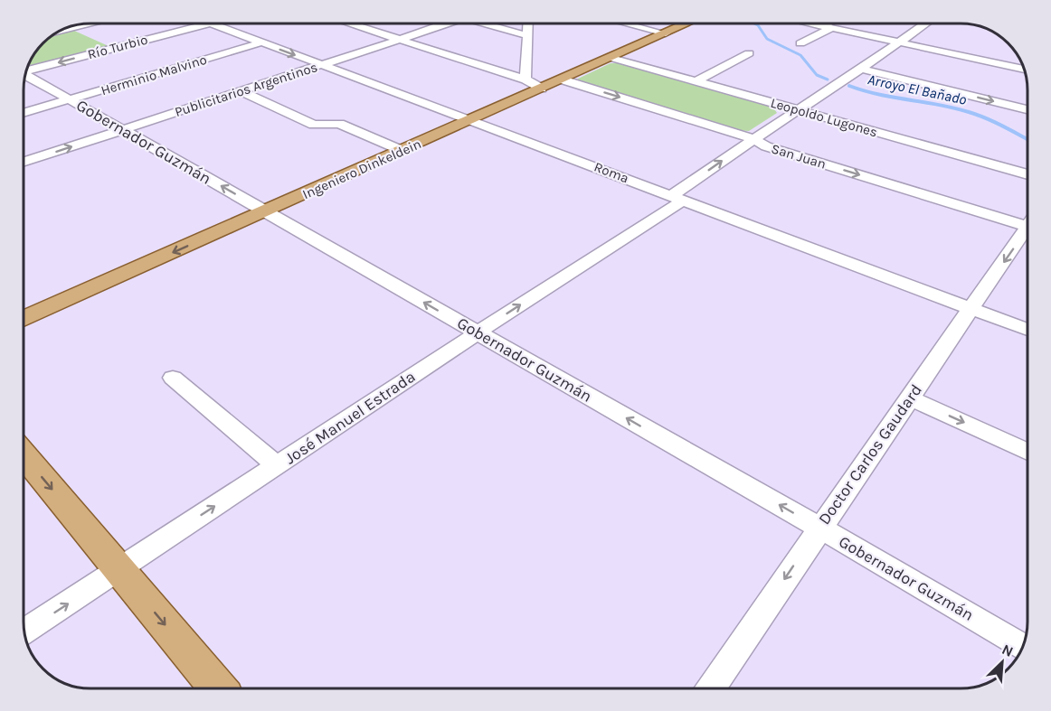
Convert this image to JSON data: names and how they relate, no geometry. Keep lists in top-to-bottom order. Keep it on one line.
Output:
{"streets":{"main road":["Ingeniero Dinkeldein"],"street":["Río Turbio","Herminio Malvino","Publicitarios Argentinos","Leopoldo Lugones","Gobernador Guzmán","San Juan","Roma","José Manuel Estrada","Doctor Carlos Gaudard"]},"crossings":[["Río Turbio","Roma"],["Herminio Malvino","Gobernador Guzmán"],["Herminio Malvino","Roma"],["Publicitarios Argentinos","Gobernador Guzmán"],["Publicitarios Argentinos","Roma"],["Leopoldo Lugones","Ingeniero Dinkeldein"],["Leopoldo Lugones","José Manuel Estrada"],["Gobernador Guzmán","Ingeniero Dinkeldein"],["Gobernador Guzmán","José Manuel Estrada"],["Gobernador Guzmán","Doctor Carlos Gaudard"],["San Juan","Ingeniero Dinkeldein"],["San Juan","José Manuel Estrada"],["Ingeniero Dinkeldein","Roma"],["Roma","José Manuel Estrada"],["Roma","Doctor Carlos Gaudard"]],"one_way":["Río Turbio","Gobernador Guzmán","Ingeniero Dinkeldein","José Manuel Estrada","Doctor Carlos Gaudard"],"water":["Arroyo El Bañado"],"north":"top right"}
